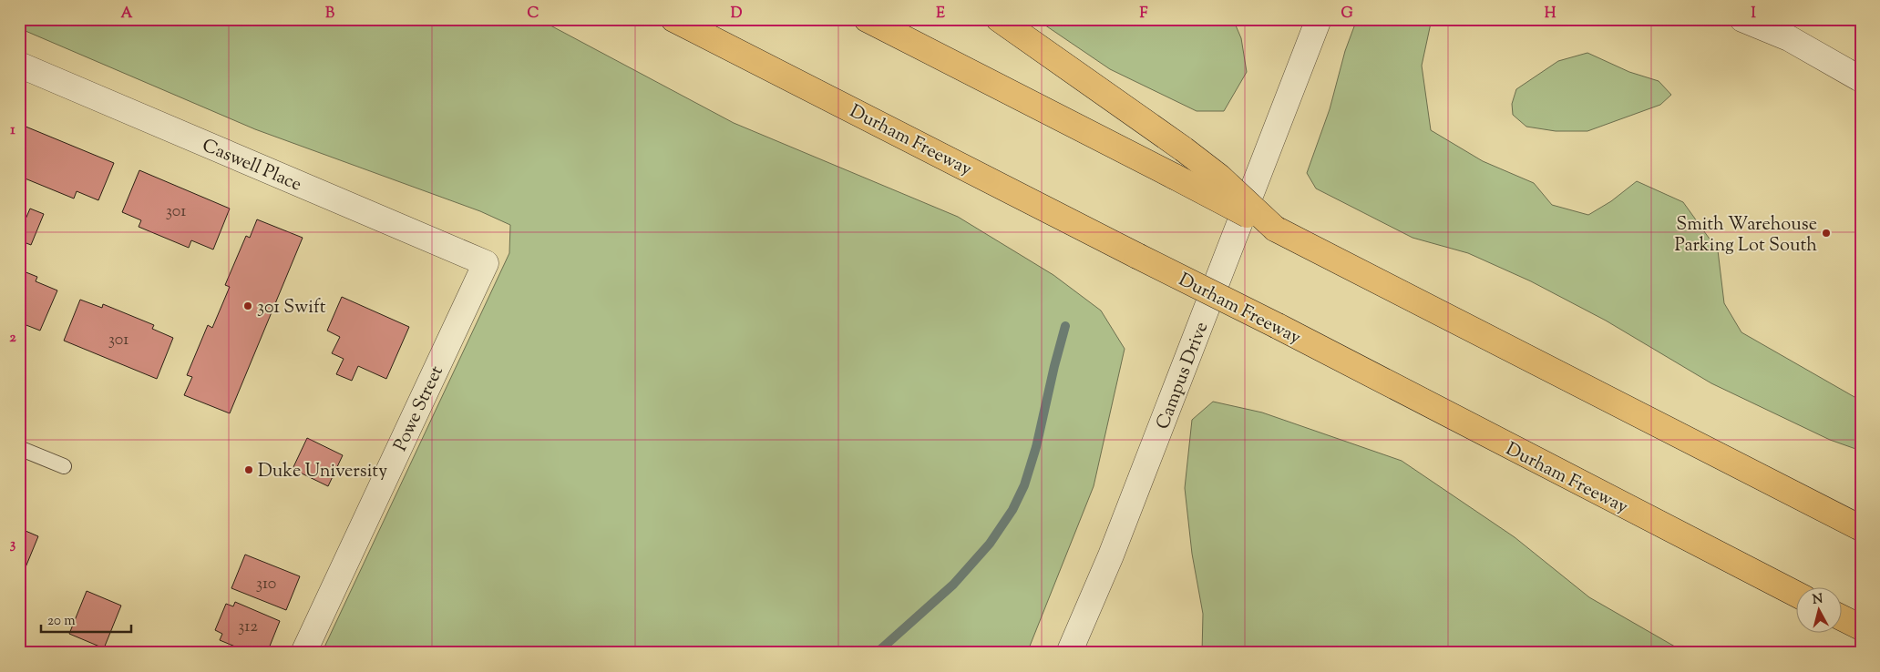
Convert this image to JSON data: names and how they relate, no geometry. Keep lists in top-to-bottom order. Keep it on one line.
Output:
{"streets":{"highway":["Durham Freeway"],"street":["Caswell Place","Campus Drive","Powe Street"]},"crossings":[["Caswell Place","Powe Street"]],"places":["Smith Warehouse Parking Lot South","301 Swift","Duke University"],"house_numbers":["301","301","310","312"],"scale_bar":"20 m","north":"top","grid":{"columns":["A","B","C","D","E","F","G","H","I"],"rows":["1","2","3"]}}
